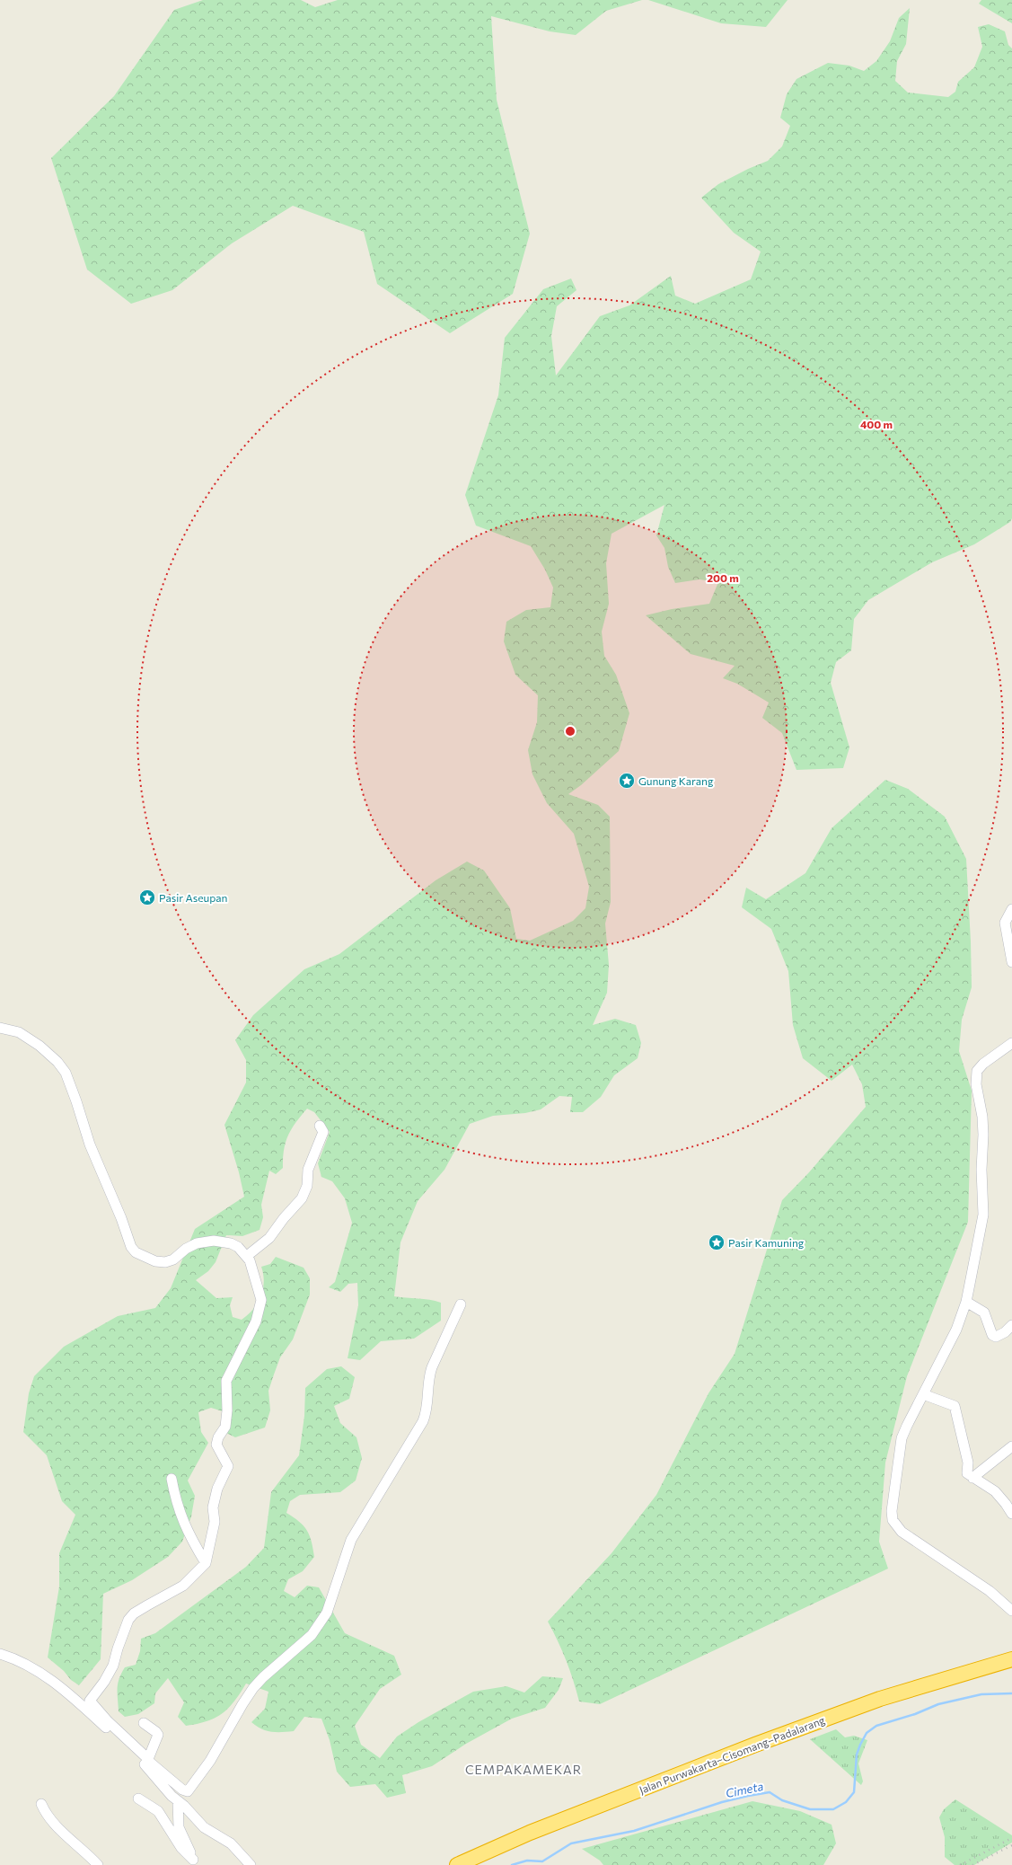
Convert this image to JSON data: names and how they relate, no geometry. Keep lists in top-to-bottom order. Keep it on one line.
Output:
{"streets":{"highway":["Jalan Purwakarta–Cisomang–Padalarang"]},"districts":["CEMPAKAMEKAR"],"water":["Cimeta"],"places":{"place":["Gunung Karang","Pasir Aseupan","Pasir Kamuning"]},"rings":["400 m","200 m"]}
